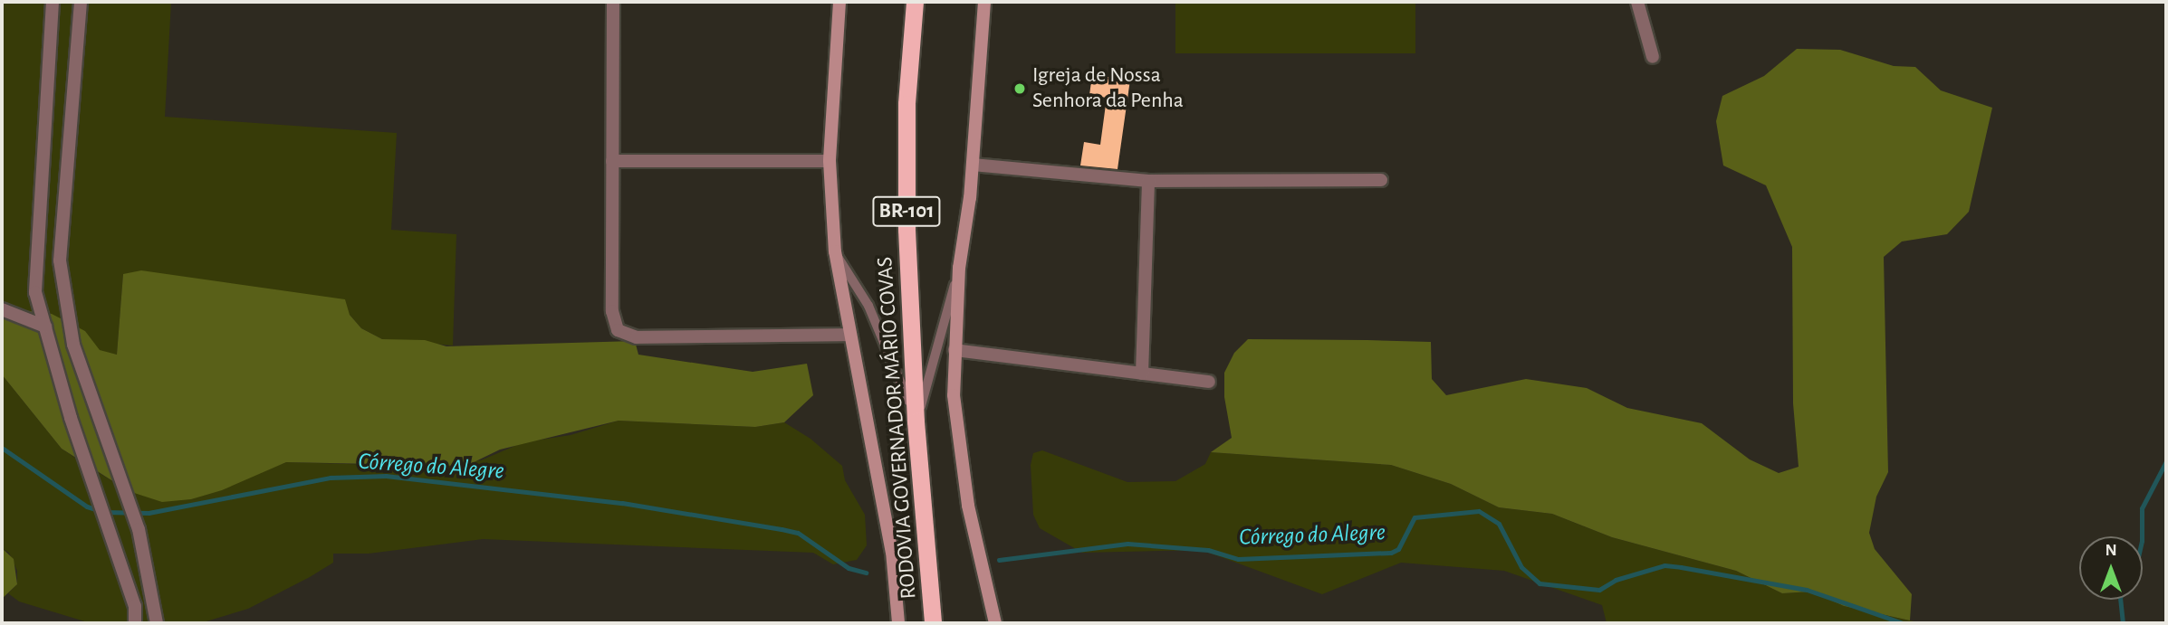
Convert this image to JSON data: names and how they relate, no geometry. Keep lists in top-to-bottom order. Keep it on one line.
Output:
{"streets":{"highway":["BR-101","RODOVIA GOVERNADOR MÁRIO COVAS"]},"water":["Córrego do Alegre"],"places":["Igreja de Nossa Senhora da Penha"],"north":"top"}
